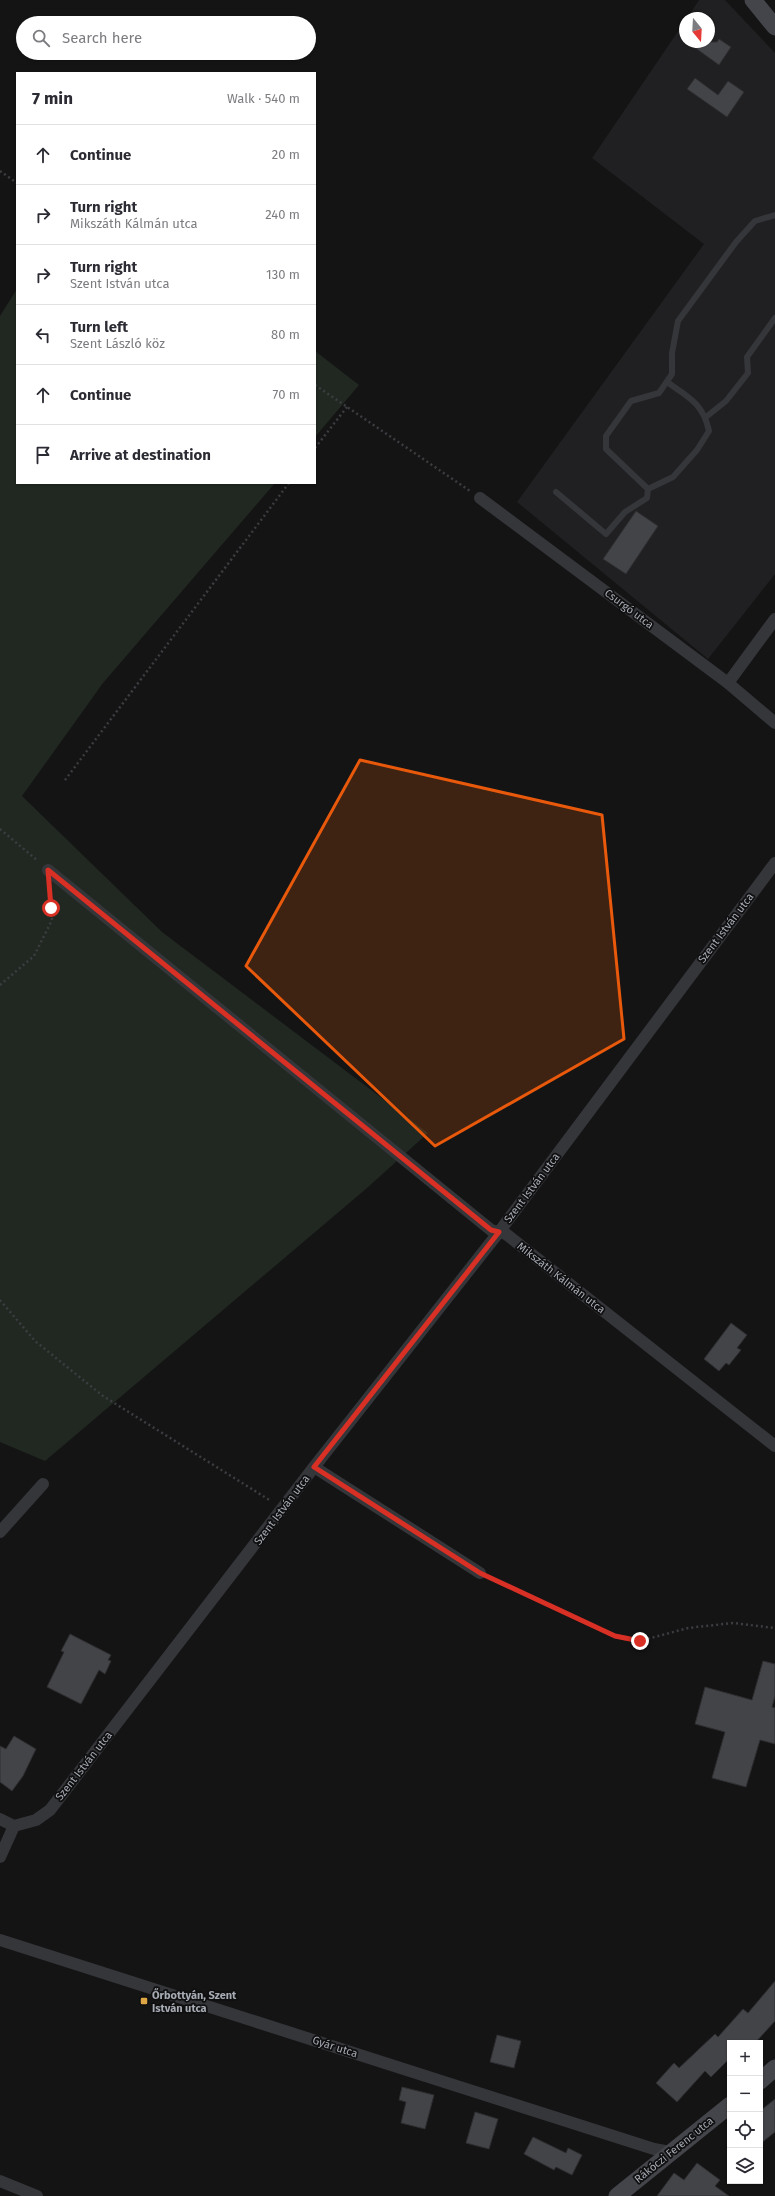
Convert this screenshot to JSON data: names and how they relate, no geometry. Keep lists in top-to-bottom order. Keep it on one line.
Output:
{"streets":{"main road":["Rákóczi Ferenc utca"],"street":["Csurgó utca","Szent István utca","Mikszáth Kálmán utca","Gyár utca"]},"crossings":[["Szent István utca","Mikszáth Kálmán utca"],["Gyár utca","Rákóczi Ferenc utca"]],"places":{"transit":["Őrbottyán, Szent István utca"]},"north":"bottom","page":{"search":"Search here","heading":["7 min","Walk · 540 m"],"list":[["Continue","20 m"],["Turn right","Mikszáth Kálmán utca","240 m"],["Turn right","Szent István utca","130 m"],["Turn left","Szent László köz","80 m"],["Continue","70 m"],"Arrive at destination"],"map_buttons":["+","−"]}}
